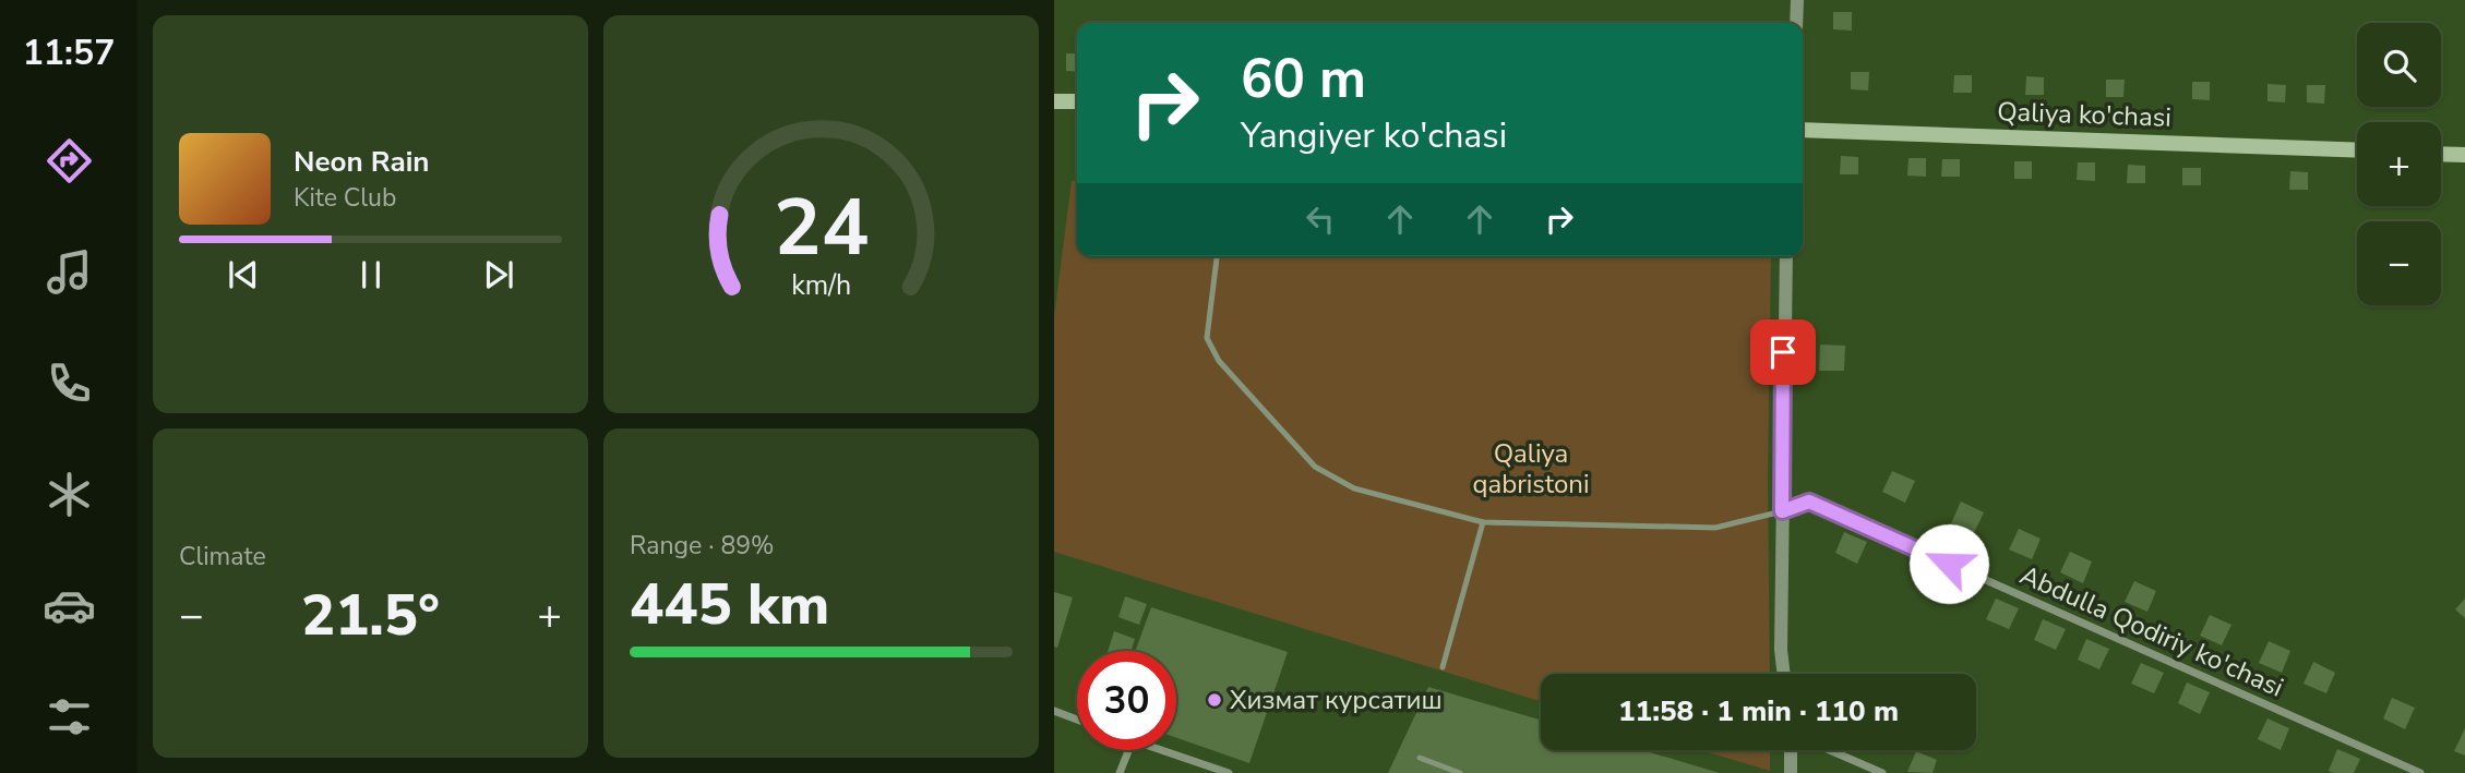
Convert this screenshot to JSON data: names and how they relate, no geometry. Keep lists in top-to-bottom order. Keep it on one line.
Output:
{"streets":{"main road":["Qaliya ko'chasi"],"street":["Abdulla Qodiriy ko'chasi"]},"parks":["Qaliya qabristoni"],"places":["Хизмат курсатиш"],"page":{"tabs":"11:57","map_buttons":["+","−"],"turn":["60 m","Yangiyer ko'chasi"],"song":["Neon Rain","Kite Club"],"tile":["Climate",["Range · 89%","445 km"]],"heat":["−","21.5°","+"],"limit":"30","trip":"11:58 · 1 min · 110 m","gauge":["24","km/h"]}}
